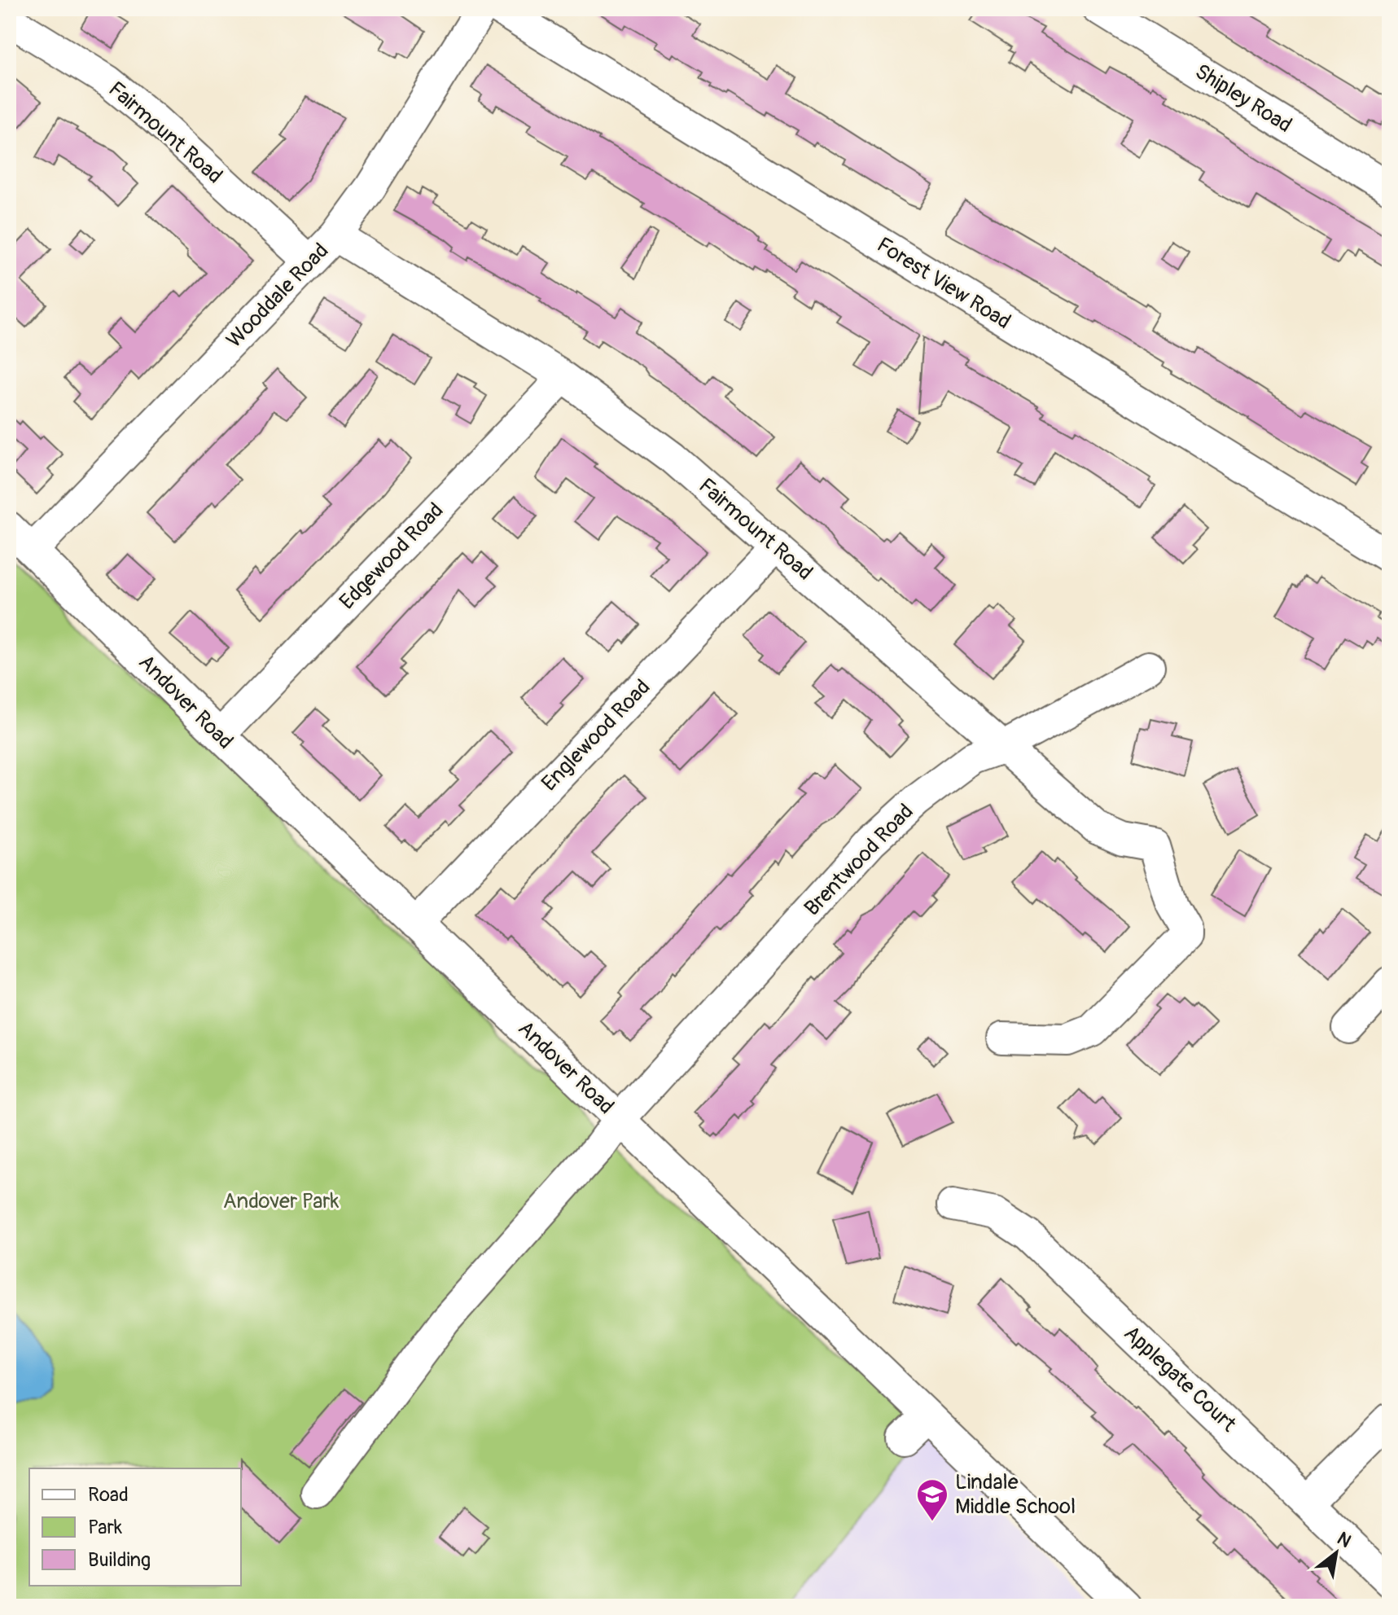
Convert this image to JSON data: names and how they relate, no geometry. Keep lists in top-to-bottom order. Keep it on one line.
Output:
{"streets":{"street":["Shipley Road","Fairmount Road","Forest View Road","Wooddale Road","Edgewood Road","Andover Road","Englewood Road","Brentwood Road","Applegate Court"]},"crossings":[["Fairmount Road","Wooddale Road"],["Fairmount Road","Edgewood Road"],["Fairmount Road","Englewood Road"],["Fairmount Road","Brentwood Road"],["Wooddale Road","Andover Road"],["Edgewood Road","Andover Road"],["Andover Road","Englewood Road"],["Andover Road","Brentwood Road"]],"parks":["Andover Park"],"places":{"school or university":["Lindale Middle School"]},"legend":["Road","Park","Building"],"north":"top right"}
